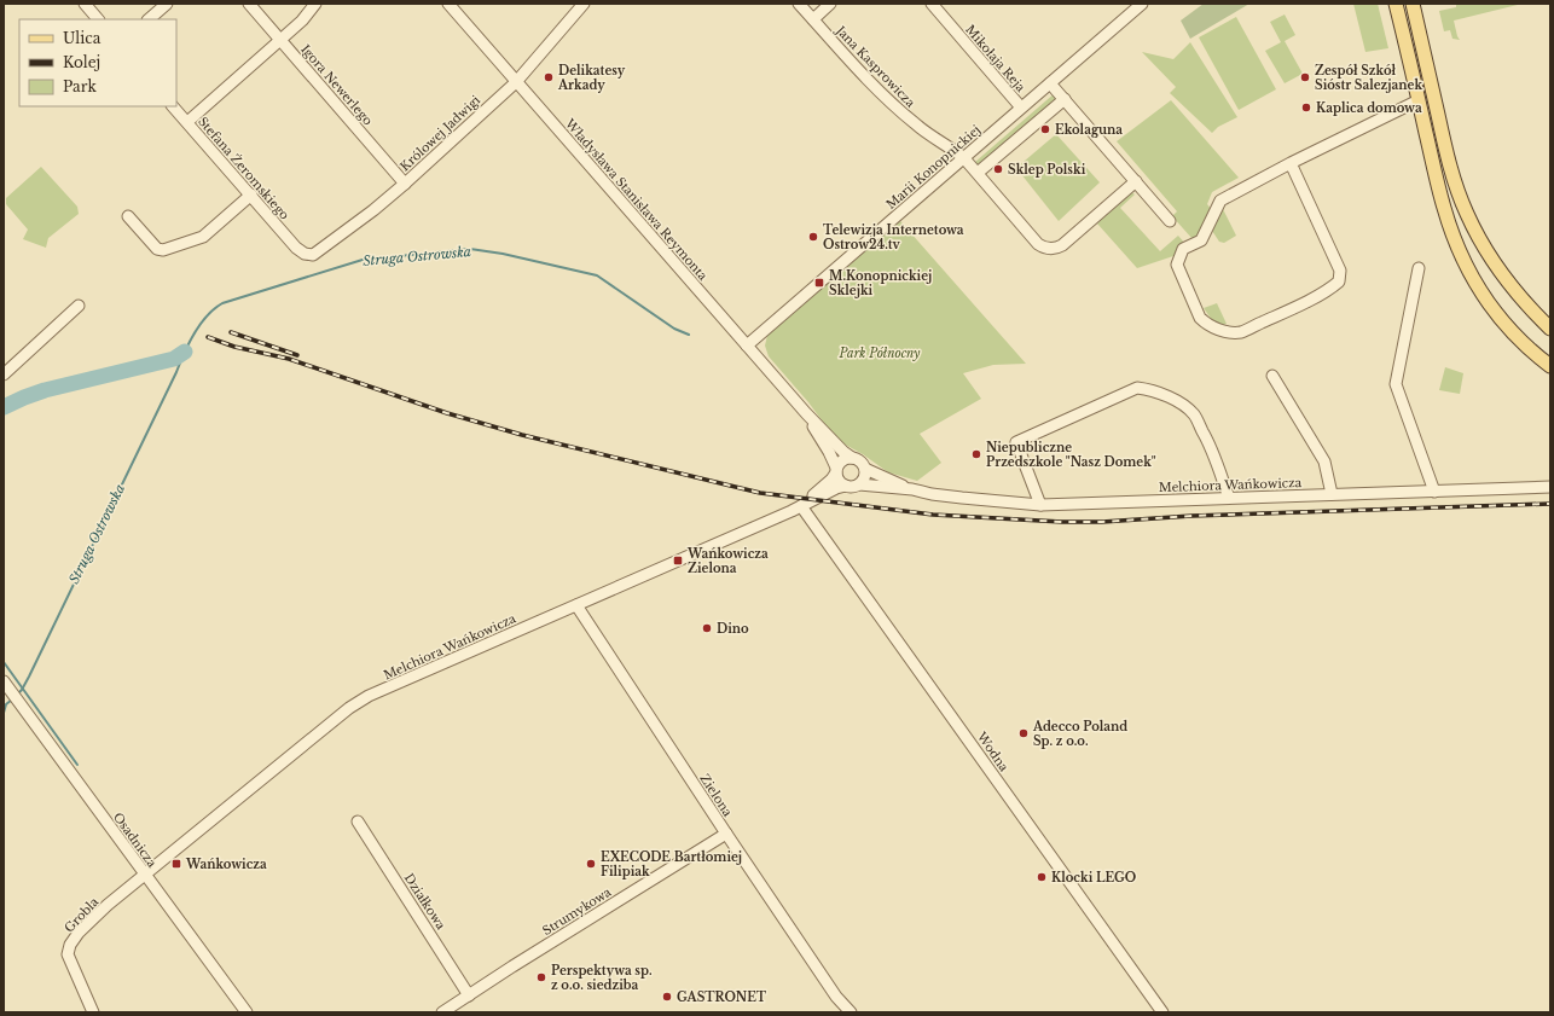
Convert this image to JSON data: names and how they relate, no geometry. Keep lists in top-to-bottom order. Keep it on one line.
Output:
{"streets":{"street":["Mikołaja Reja","Jana Kasprowicza","Igora Newerlego","Królowej Jadwigi","Marii Konopnickiej","Stefana Żeromskiego","Władysława Stanisława Reymonta","Melchiora Wańkowicza","Wodna","Zielona","Osadnicza","Działkowa","Strumykowa","Grobla"]},"crossings":[["Mikołaja Reja","Marii Konopnickiej"],["Jana Kasprowicza","Marii Konopnickiej"],["Igora Newerlego","Królowej Jadwigi"],["Królowej Jadwigi","Stefana Żeromskiego"],["Królowej Jadwigi","Władysława Stanisława Reymonta"],["Marii Konopnickiej","Władysława Stanisława Reymonta"],["Władysława Stanisława Reymonta","Melchiora Wańkowicza"],["Melchiora Wańkowicza","Wodna"],["Melchiora Wańkowicza","Zielona"],["Melchiora Wańkowicza","Osadnicza"],["Melchiora Wańkowicza","Grobla"],["Zielona","Strumykowa"],["Osadnicza","Grobla"],["Działkowa","Strumykowa"]],"water":["Struga Ostrowska"],"parks":["Park Północny"],"places":{"other":["Delikatesy Arkady","Zespół Szkół Sióstr Salezjanek","Kaplica domowa","Ekolaguna","Sklep Polski","Telewizja Internetowa Ostrow24.tv","Niepubliczne Przedszkole \"Nasz Domek\"","Dino","Adecco Poland Sp. z o.o.","EXECODE Bartłomiej Filipiak","Klocki LEGO","Perspektywa sp. z o.o. siedziba","GASTRONET"],"transit":["M.Konopnickiej Sklejki","Wańkowicza Zielona","Wańkowicza"]},"legend":["Ulica","Kolej","Park"]}
